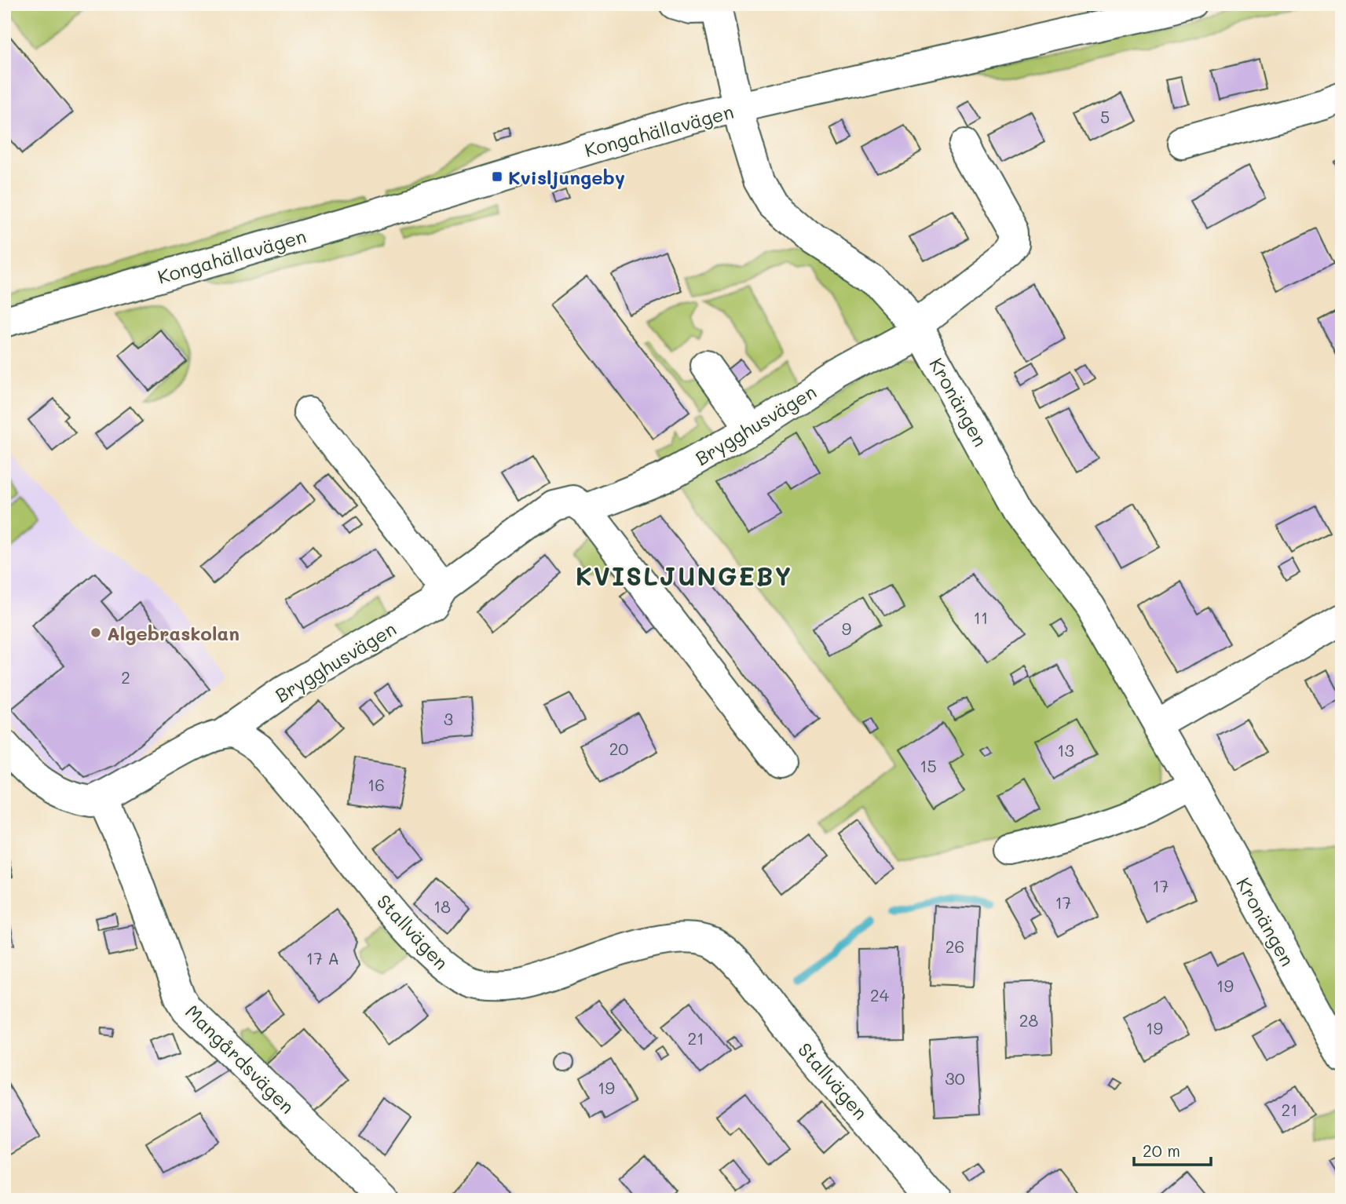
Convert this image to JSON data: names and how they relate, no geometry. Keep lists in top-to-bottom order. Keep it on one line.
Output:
{"streets":{"street":["Kongahällavägen","Kronängen","Brygghusvägen","Stallvägen","Mangårdsvägen"]},"crossings":[["Kongahällavägen","Kronängen"],["Kronängen","Brygghusvägen"],["Brygghusvägen","Stallvägen"]],"districts":["KVISLJUNGEBY"],"places":{"transit":["Kvisljungeby"],"other":["Algebraskolan"]},"house_numbers":["5","11","9","2","3","20","13","15","16","17","17","18","26","17 A","19","24","28","19","21","30","19","21"],"scale_bar":"20 m"}
